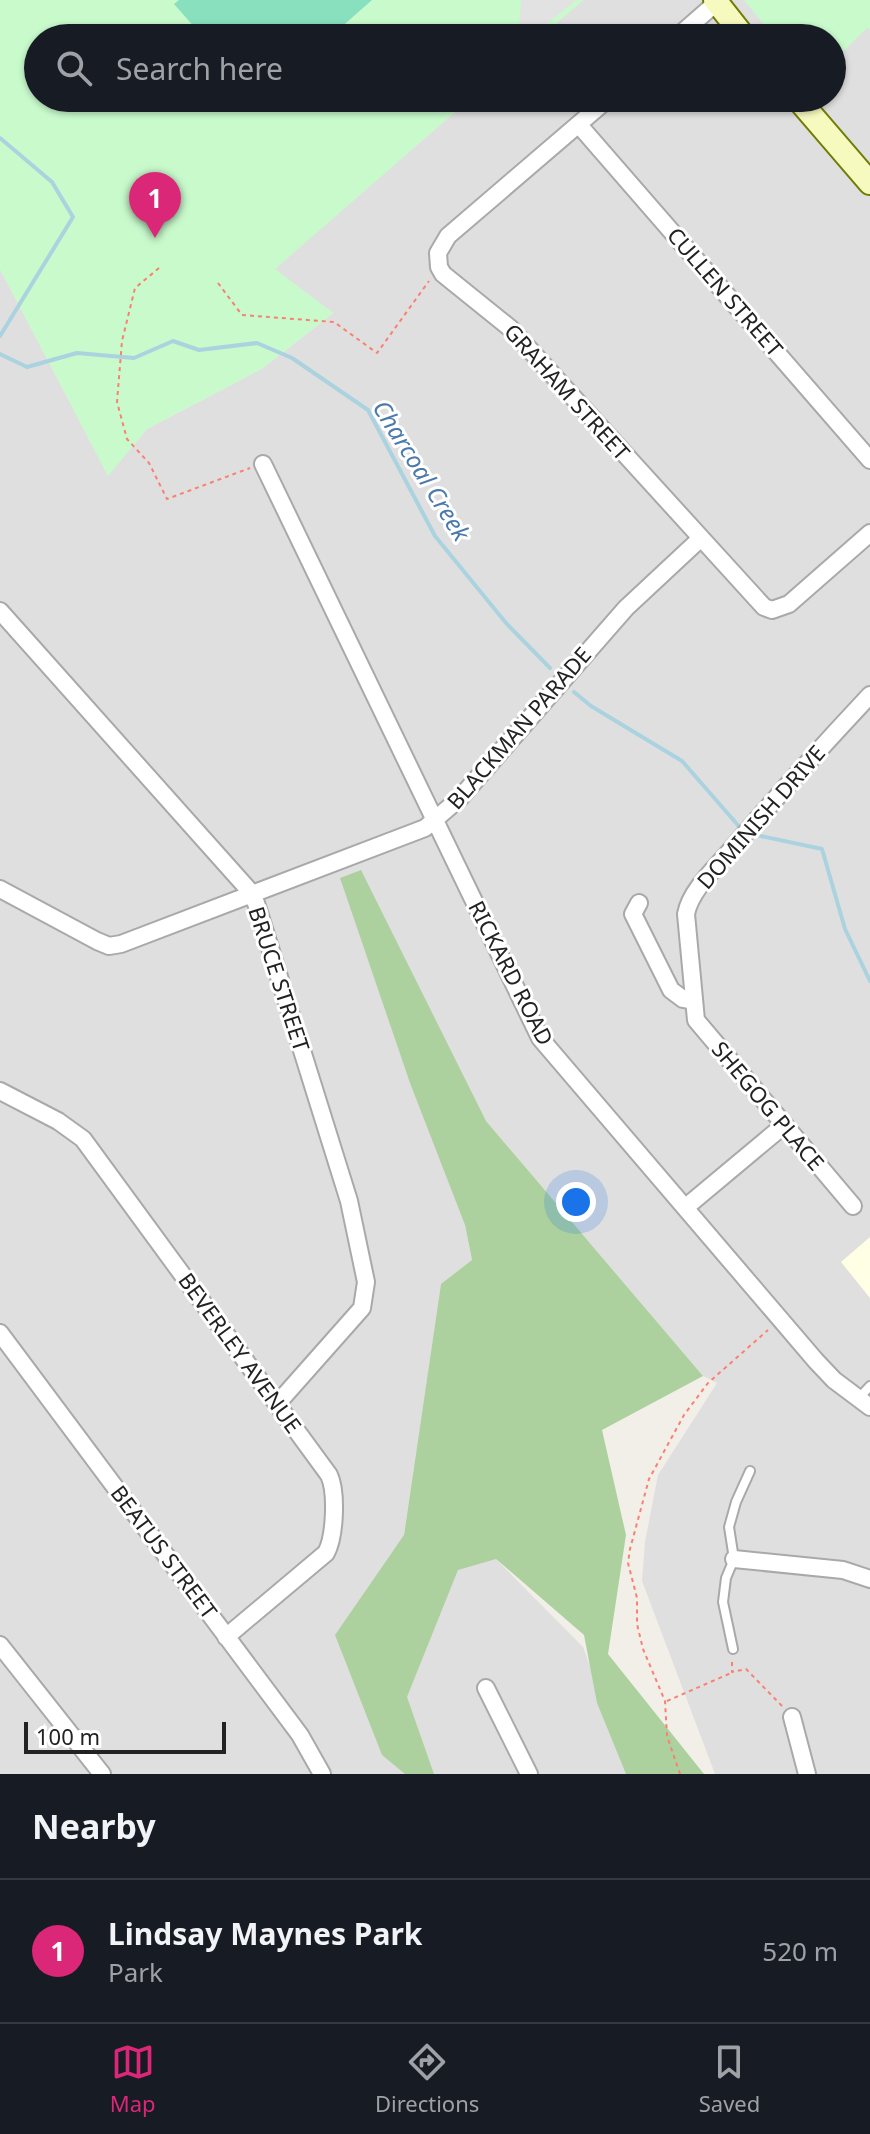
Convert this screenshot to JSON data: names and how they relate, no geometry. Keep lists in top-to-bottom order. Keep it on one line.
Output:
{"streets":{"street":["CULLEN STREET","GRAHAM STREET","BLACKMAN PARADE","DOMINISH DRIVE","RICKARD ROAD","BRUCE STREET","SHEGOG PLACE","BEVERLEY AVENUE","BEATUS STREET"]},"crossings":[["GRAHAM STREET","BLACKMAN PARADE"],["BLACKMAN PARADE","RICKARD ROAD"],["BLACKMAN PARADE","BRUCE STREET"],["DOMINISH DRIVE","SHEGOG PLACE"],["BRUCE STREET","BEVERLEY AVENUE"],["BEVERLEY AVENUE","BEATUS STREET"]],"water":["Charcoal Creek"],"scale_bar":"100 m","page":{"search":"Search here","pins":"1","scale":"100 m","heading":"Nearby","list":[{"mark":"1","name":"Lindsay Maynes Park","note":"Park","value":"520 m"}],"nav":["Map","Directions","Saved"]}}
